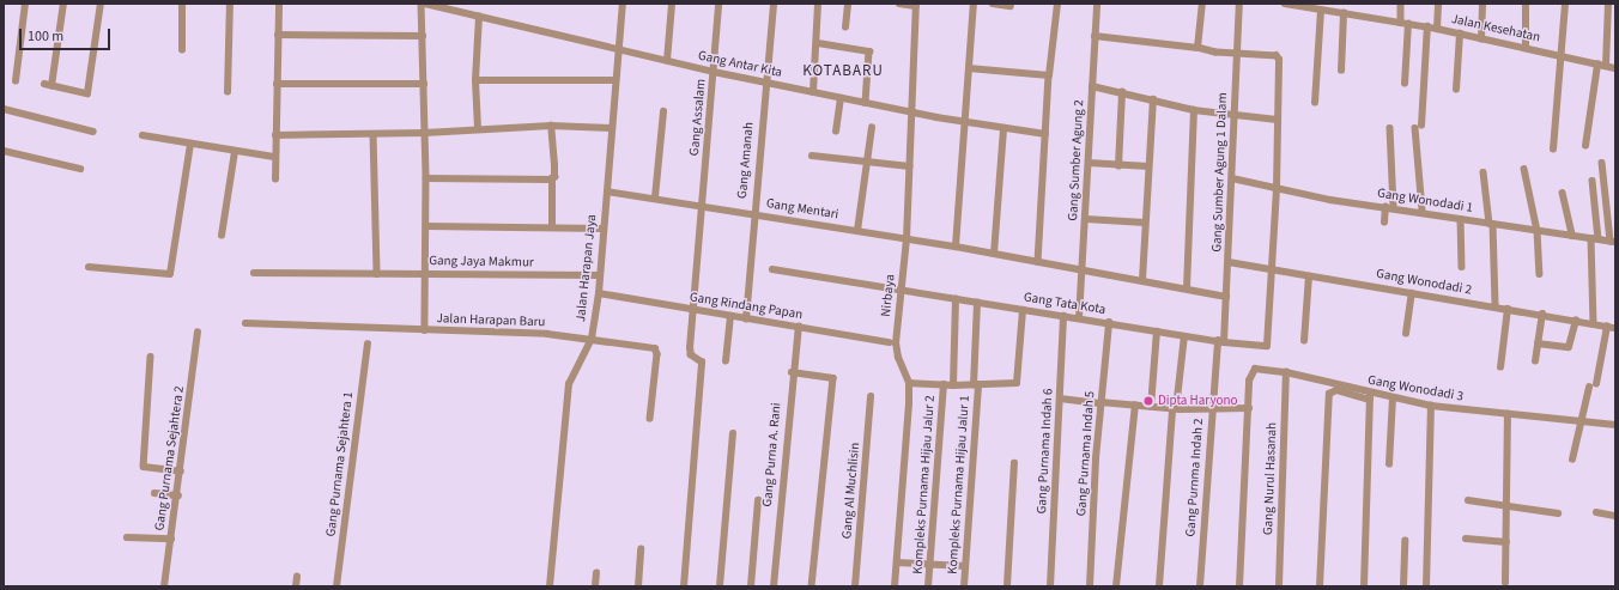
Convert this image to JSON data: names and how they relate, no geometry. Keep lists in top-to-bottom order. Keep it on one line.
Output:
{"streets":{"street":["Jalan Kesehatan","Gang Antar Kita","Gang Assalam","Gang Amanah","Gang Sumber Agung 2","Gang Sumber Agung 1 Dalam","Gang Wonodadi 1","Gang Mentari","Gang Jaya Makmur","Jalan Harapan Jaya","Gang Wonodadi 2","Nirbaya","Gang Tata Kota","Gang Rindang Papan","Jalan Harapan Baru","Gang Wonodadi 3","Gang Purnama Indah 6","Gang Purnama Indah 5","Gang Purna A. Rani","Gang Purnama Sejahtera 2","Gang Purnama Sejahtera 1","Gang Purnma Indah 2","Gang Nurul Hasanah","Kompleks Purnama Hijau Jalur 2","Kompleks Purnama Hijau Jalur 1","Gang Al Muchlisin"]},"crossings":[["Gang Antar Kita","Gang Assalam"],["Gang Antar Kita","Gang Amanah"],["Gang Antar Kita","Jalan Harapan Jaya"],["Gang Antar Kita","Nirbaya"],["Gang Assalam","Gang Mentari"],["Gang Assalam","Gang Rindang Papan"],["Gang Amanah","Gang Mentari"],["Gang Amanah","Gang Rindang Papan"],["Gang Sumber Agung 2","Gang Mentari"],["Gang Sumber Agung 2","Gang Tata Kota"],["Gang Sumber Agung 1 Dalam","Gang Wonodadi 1"],["Gang Sumber Agung 1 Dalam","Gang Mentari"],["Gang Sumber Agung 1 Dalam","Gang Wonodadi 2"],["Gang Sumber Agung 1 Dalam","Gang Tata Kota"],["Gang Sumber Agung 1 Dalam","Gang Purnma Indah 2"],["Gang Mentari","Jalan Harapan Jaya"],["Gang Mentari","Nirbaya"],["Gang Jaya Makmur","Jalan Harapan Jaya"],["Jalan Harapan Jaya","Gang Rindang Papan"],["Jalan Harapan Jaya","Jalan Harapan Baru"],["Gang Wonodadi 2","Gang Tata Kota"],["Nirbaya","Gang Tata Kota"],["Nirbaya","Gang Rindang Papan"],["Gang Tata Kota","Gang Purnama Indah 6"],["Gang Tata Kota","Gang Purnama Indah 5"],["Gang Tata Kota","Gang Purnma Indah 2"],["Gang Tata Kota","Kompleks Purnama Hijau Jalur 1"],["Gang Rindang Papan","Gang Purna A. Rani"],["Gang Wonodadi 3","Gang Nurul Hasanah"]],"districts":["KOTABARU"],"places":["Dipta Haryono"],"scale_bar":"100 m"}
